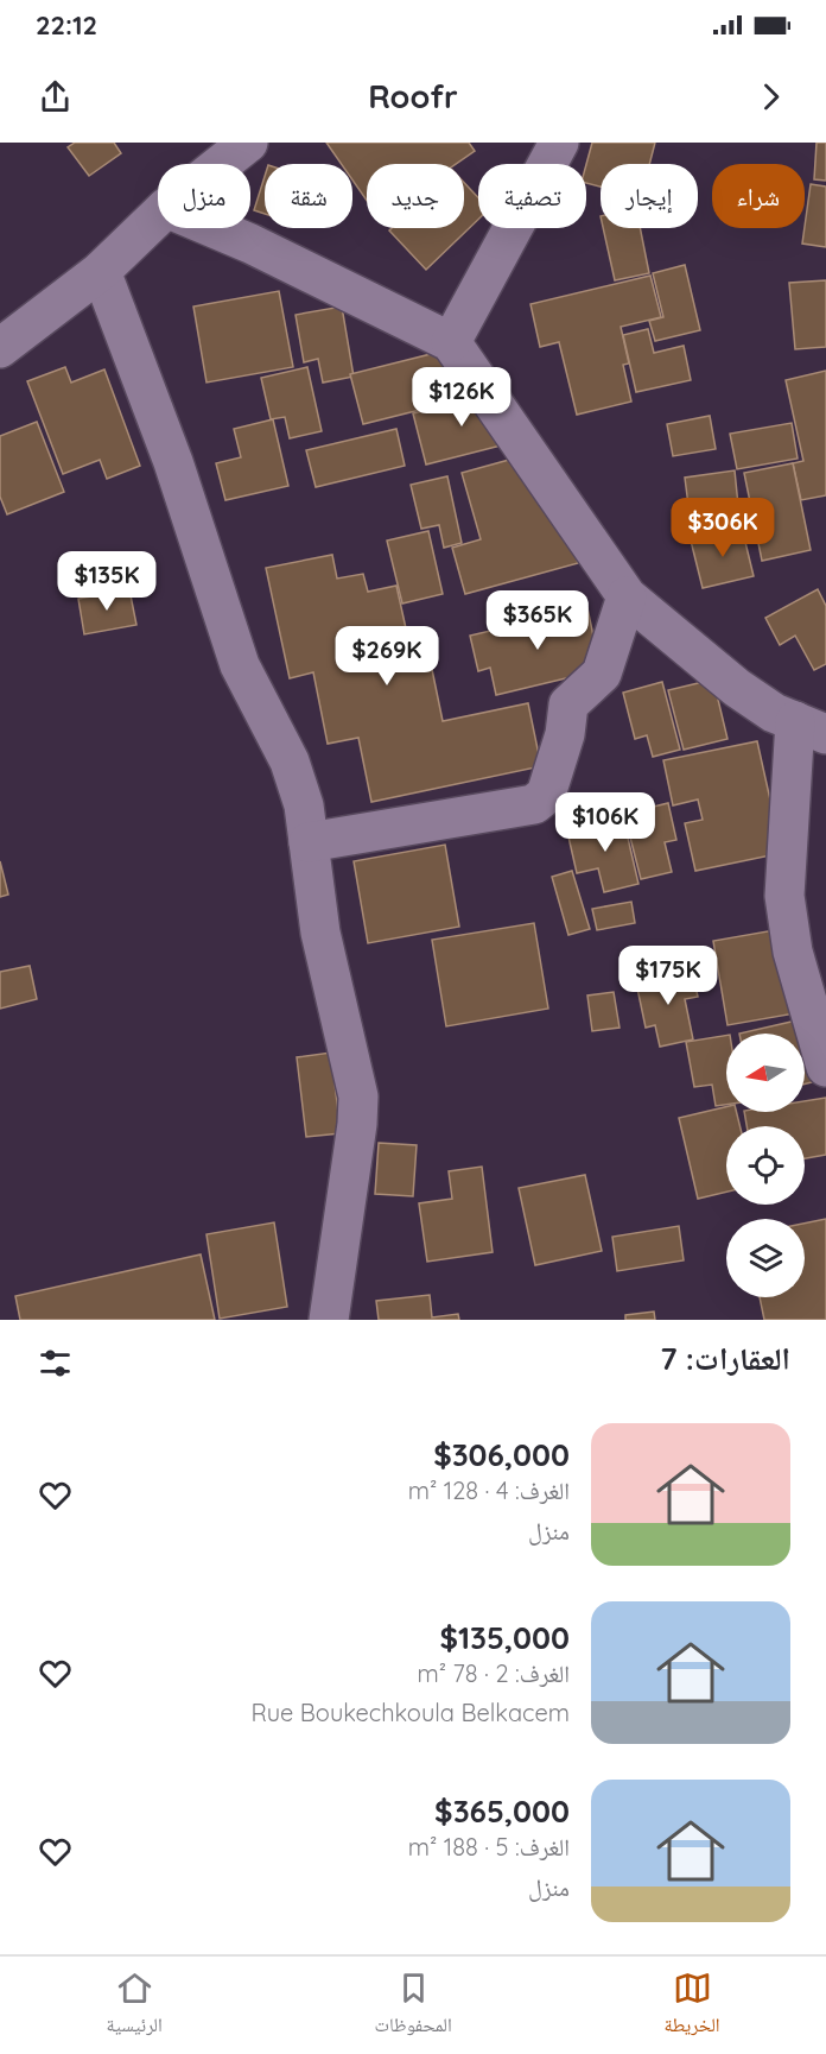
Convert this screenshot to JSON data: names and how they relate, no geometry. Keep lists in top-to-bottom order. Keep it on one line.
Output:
{"north":"left","page":{"status":"22:12","header":"Roofr","chip":["شراء","إيجار","تصفية","جديد","شقة","منزل"],"price":["$126K","$306K","$135K","$365K","$269K","$106K","$175K"],"heading":"العقارات: 7","list":[{"name":"$306,000","note":"الغرف: 4 · 128 m² · منزل"},{"name":"$135,000","note":"الغرف: 2 · 78 m² · Rue Boukechkoula Belkacem"},{"name":"$365,000","note":"الغرف: 5 · 188 m² · منزل"}],"tabs":["الخريطة","المحفوظات","الرئيسية"]}}
